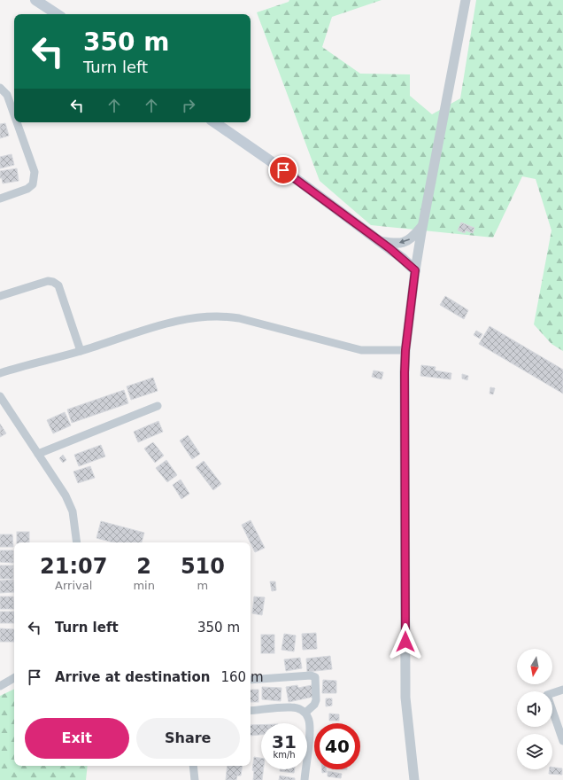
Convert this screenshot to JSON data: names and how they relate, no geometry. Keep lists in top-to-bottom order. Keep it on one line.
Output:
{"north":"bottom","page":{"turn":["350 m","Turn left"],"eta":["21:07","Arrival","2","min","510","m"],"list":[{"name":"Turn left","value":"350 m"},{"name":"Arrive at destination","value":"160 m"}],"buttons":["Exit","Share"],"speed":"31 km/h","limit":"40"}}
